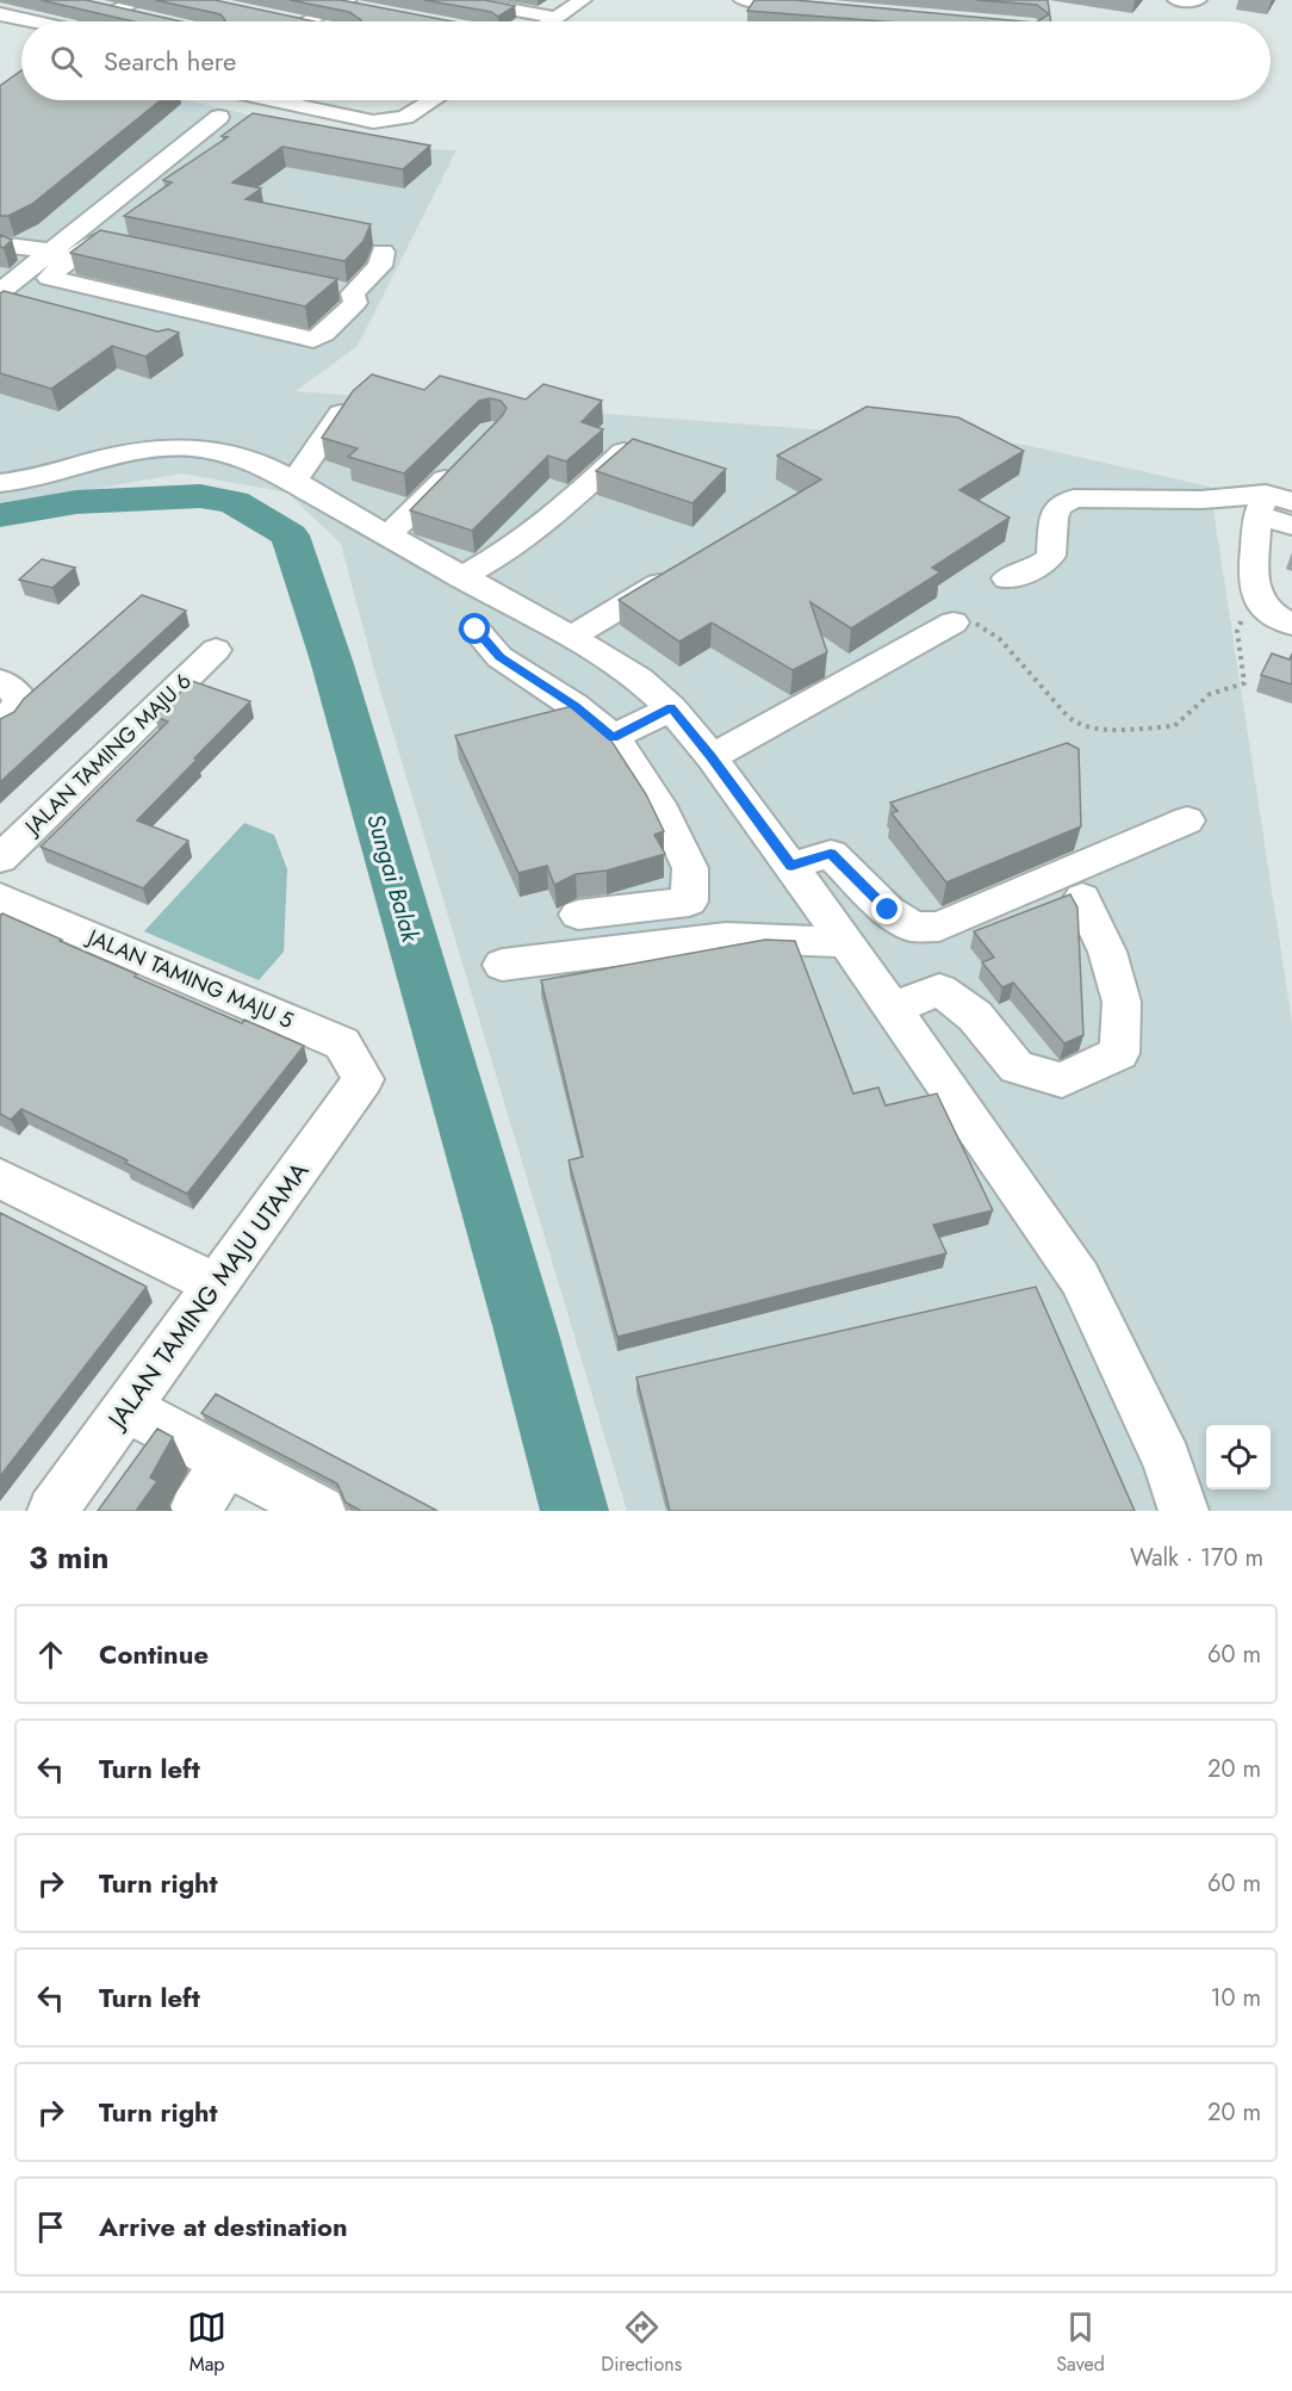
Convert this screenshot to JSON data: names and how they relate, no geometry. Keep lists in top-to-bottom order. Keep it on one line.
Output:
{"streets":{"street":["JALAN TAMING MAJU 6","JALAN TAMING MAJU 5","JALAN TAMING MAJU UTAMA"]},"crossings":[["JALAN TAMING MAJU 5","JALAN TAMING MAJU UTAMA"]],"water":["Sungai Balak"],"page":{"search":"Search here","heading":["3 min","Walk · 170 m"],"list":[["Continue","60 m"],["Turn left","20 m"],["Turn right","60 m"],["Turn left","10 m"],["Turn right","20 m"],"Arrive at destination"],"nav":["Map","Directions","Saved"]}}
